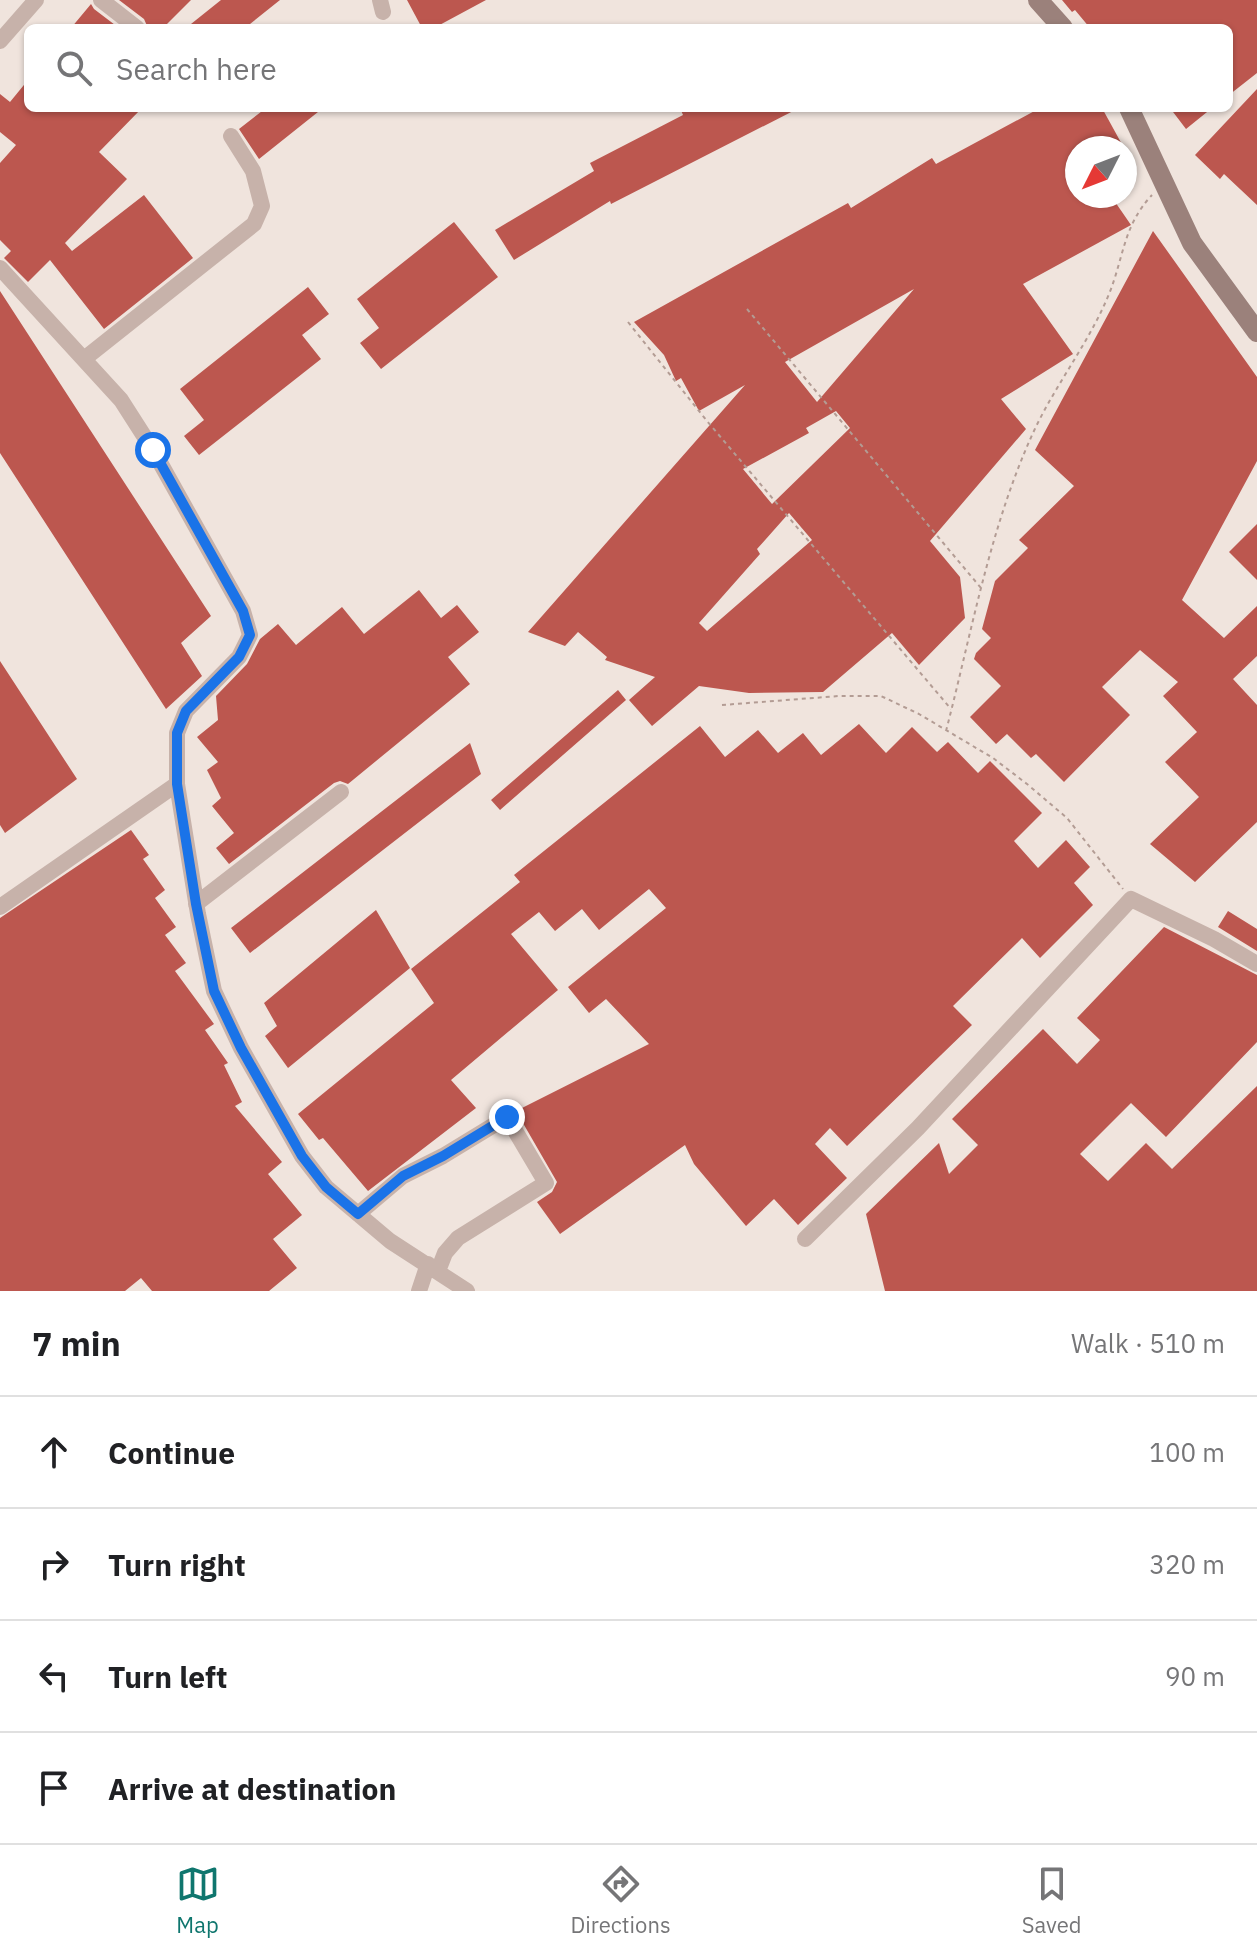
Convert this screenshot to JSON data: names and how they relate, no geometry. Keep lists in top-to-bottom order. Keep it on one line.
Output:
{"north":"bottom left","page":{"search":"Search here","heading":["7 min","Walk · 510 m"],"list":[["Continue","100 m"],["Turn right","320 m"],["Turn left","90 m"],"Arrive at destination"],"nav":["Map","Directions","Saved"]}}
